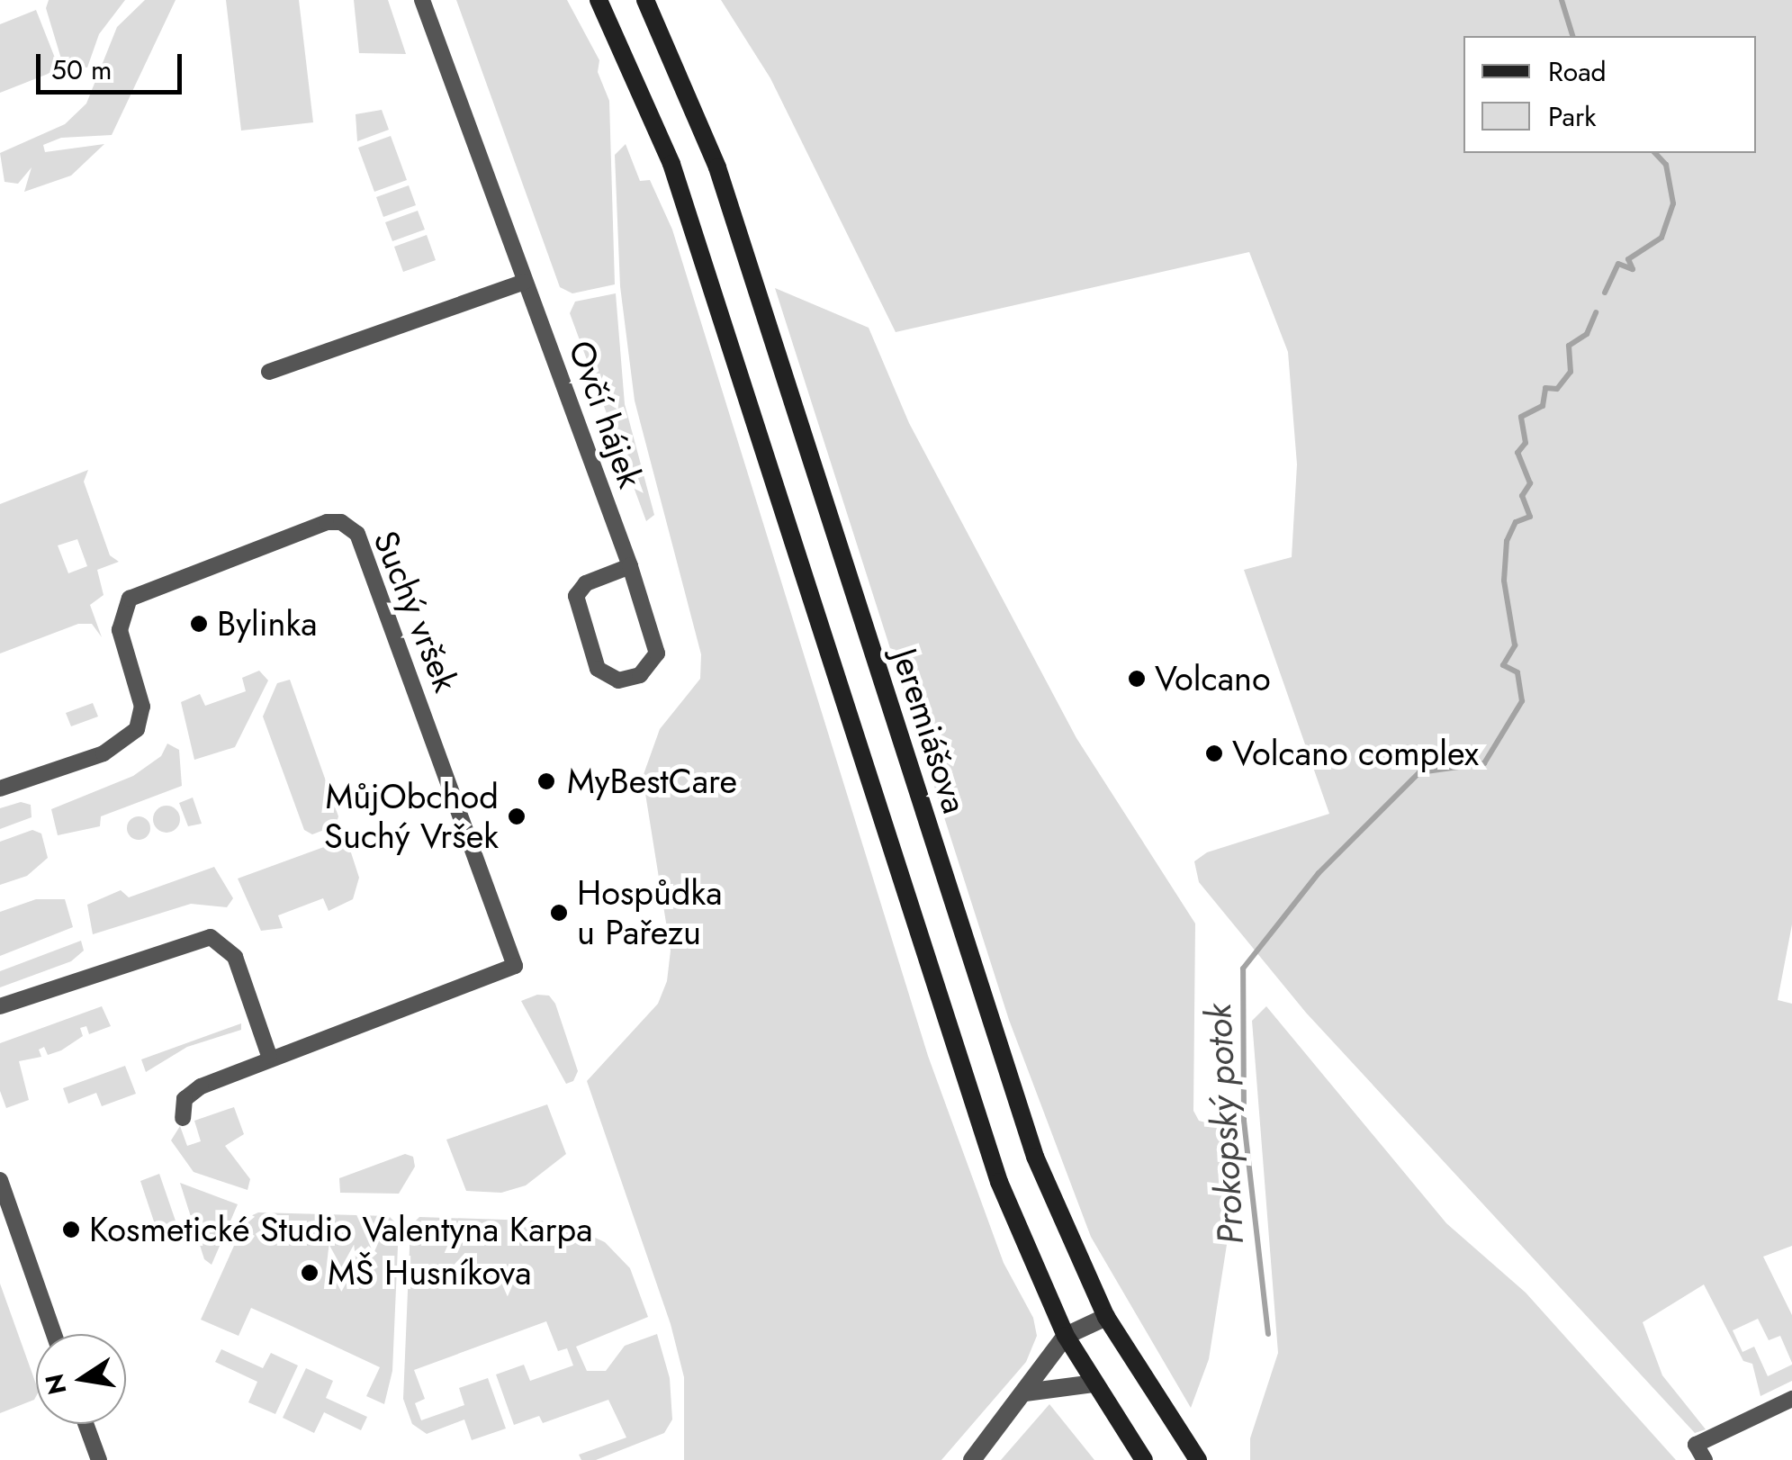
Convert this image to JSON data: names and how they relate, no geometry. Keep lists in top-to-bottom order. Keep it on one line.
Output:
{"streets":{"main road":["Jeremiášova"],"street":["Ovčí hájek","Suchý vršek"]},"water":["Prokopský potok"],"places":["Bylinka","Volcano","Volcano complex","MyBestCare","MůjObchod Suchý Vršek","Hospůdka u Pařezu","Kosmetické Studio Valentyna Karpa","MŠ Husníkova"],"legend":["Road","Park"],"scale_bar":"50 m","north":"left"}
